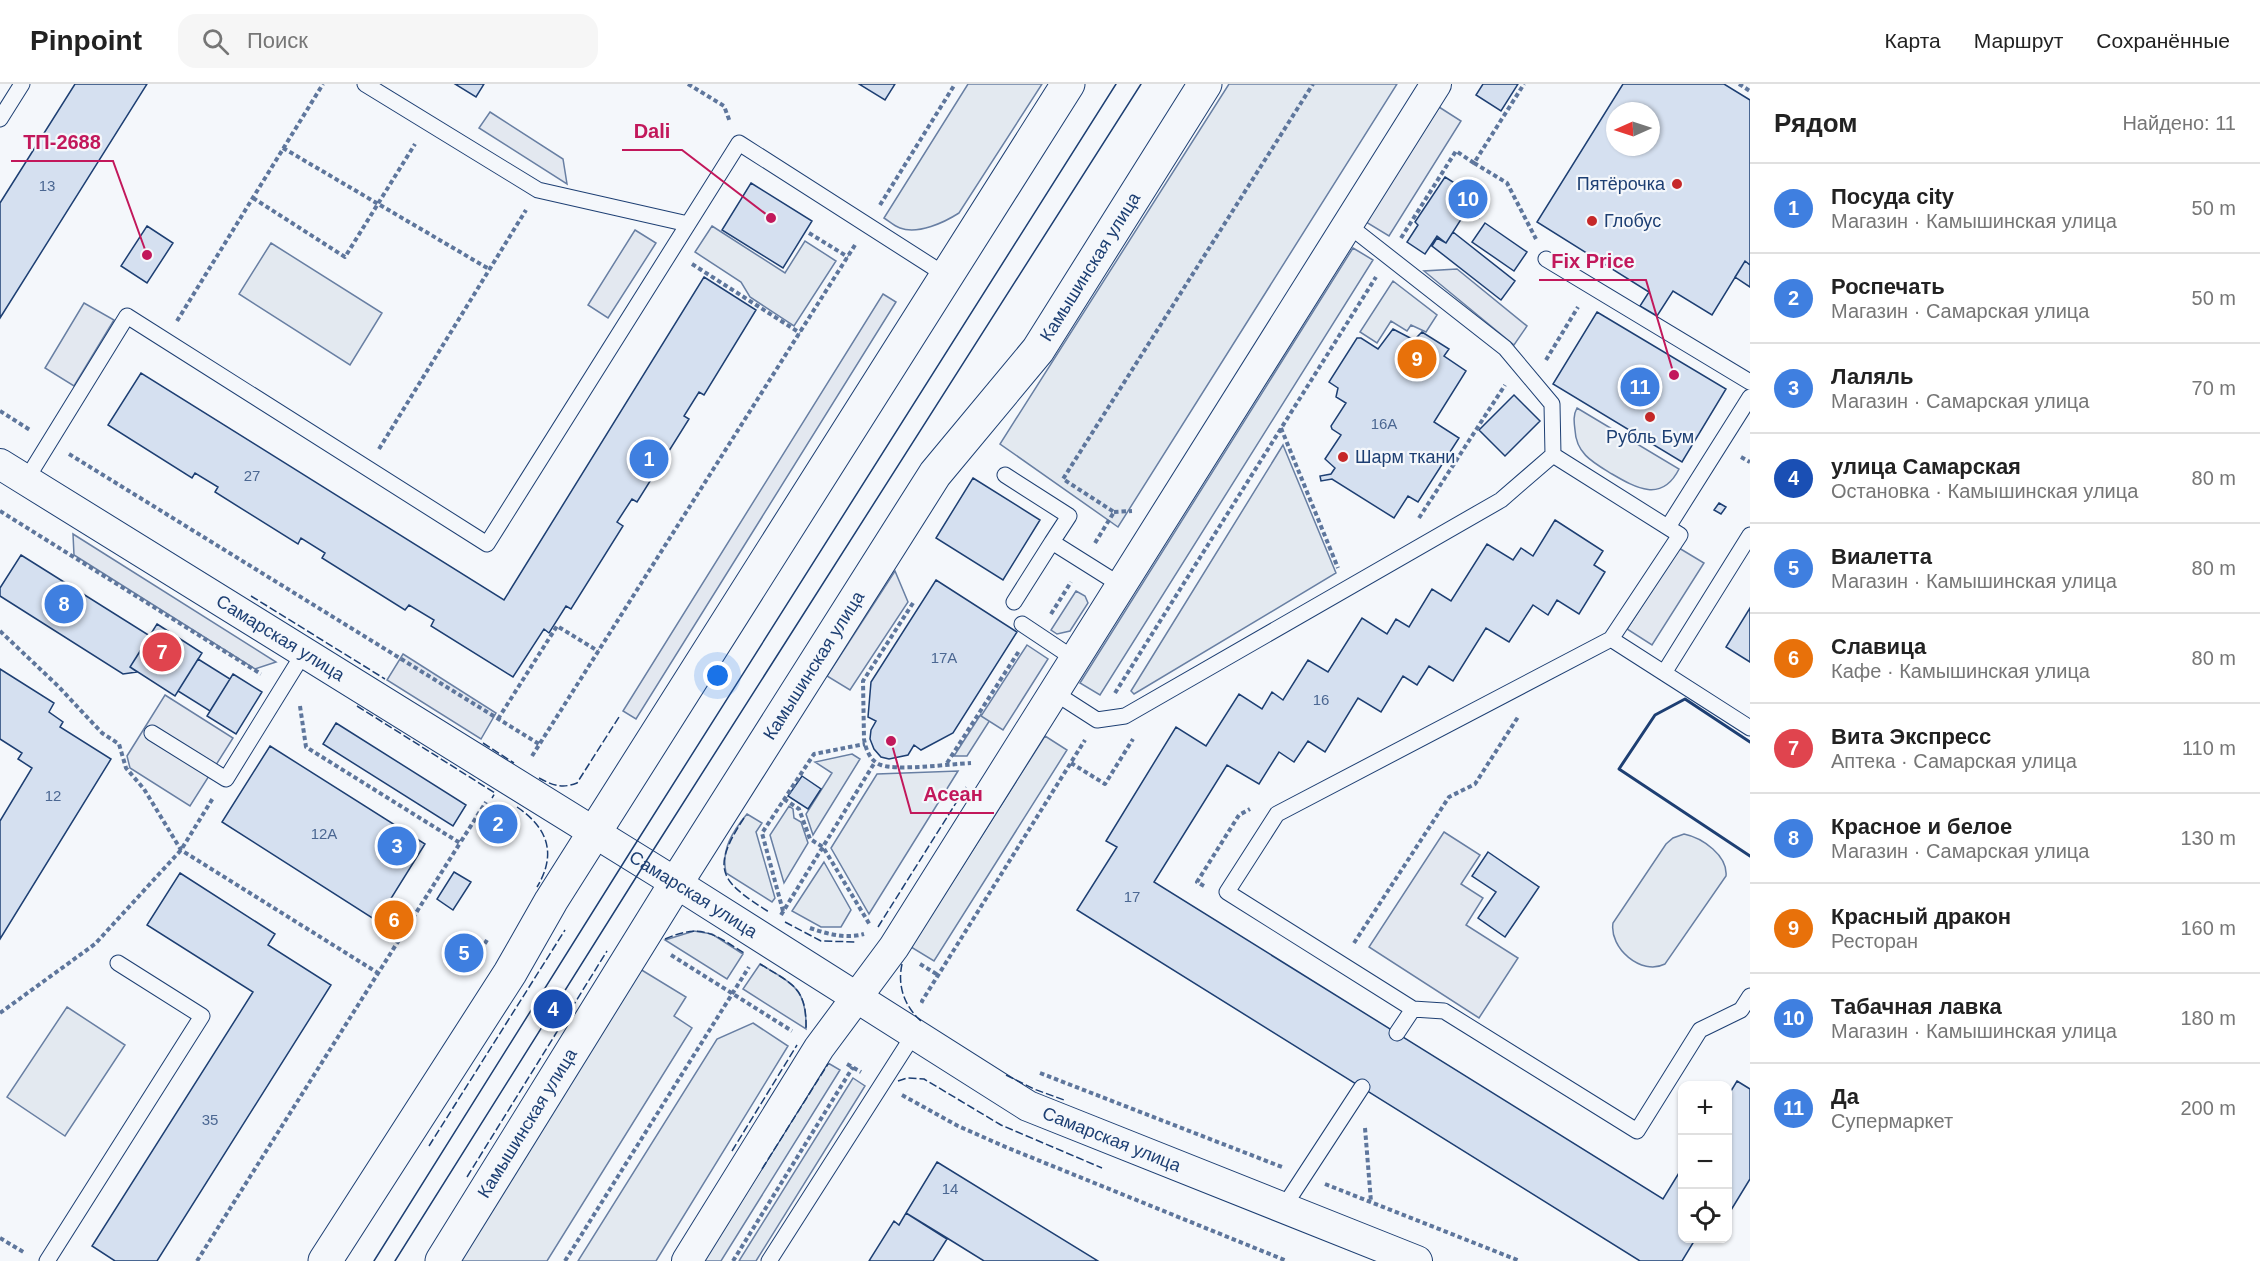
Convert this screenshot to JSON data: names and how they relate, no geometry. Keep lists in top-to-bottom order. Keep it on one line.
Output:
{"streets":{"main road":["Камышинская улица"],"street":["Самарская улица"]},"crossings":[["Камышинская улица","Самарская улица"]],"places":["Пятёрочка","Dali","Глобус","ТП-2688","Fix Price","Рубль Бум","Шарм ткани","Асеан"],"house_numbers":["13","16А","27","17А","16","12","12А","17","35","14"],"north":"left","page":{"header":"Pinpoint","search":"Поиск","nav":["Карта","Маршрут","Сохранённые"],"heading":["Рядом","Найдено: 11"],"list":[{"mark":"1","name":"Посуда city","note":"Магазин · Камышинская улица","value":"50 m"},{"mark":"2","name":"Роспечать","note":"Магазин · Самарская улица","value":"50 m"},{"mark":"3","name":"Лаляль","note":"Магазин · Самарская улица","value":"70 m"},{"mark":"4","name":"улица Самарская","note":"Остановка · Камышинская улица","value":"80 m"},{"mark":"5","name":"Виалетта","note":"Магазин · Камышинская улица","value":"80 m"},{"mark":"6","name":"Славица","note":"Кафе · Камышинская улица","value":"80 m"},{"mark":"7","name":"Вита Экспресс","note":"Аптека · Самарская улица","value":"110 m"},{"mark":"8","name":"Красное и белое","note":"Магазин · Самарская улица","value":"130 m"},{"mark":"9","name":"Красный дракон","note":"Ресторан","value":"160 m"},{"mark":"10","name":"Табачная лавка","note":"Магазин · Камышинская улица","value":"180 m"},{"mark":"11","name":"Да","note":"Супермаркет","value":"200 m"}],"pins":["10","9","11","1","8","7","2","3","6","5","4"],"map_buttons":["+","−"]}}
